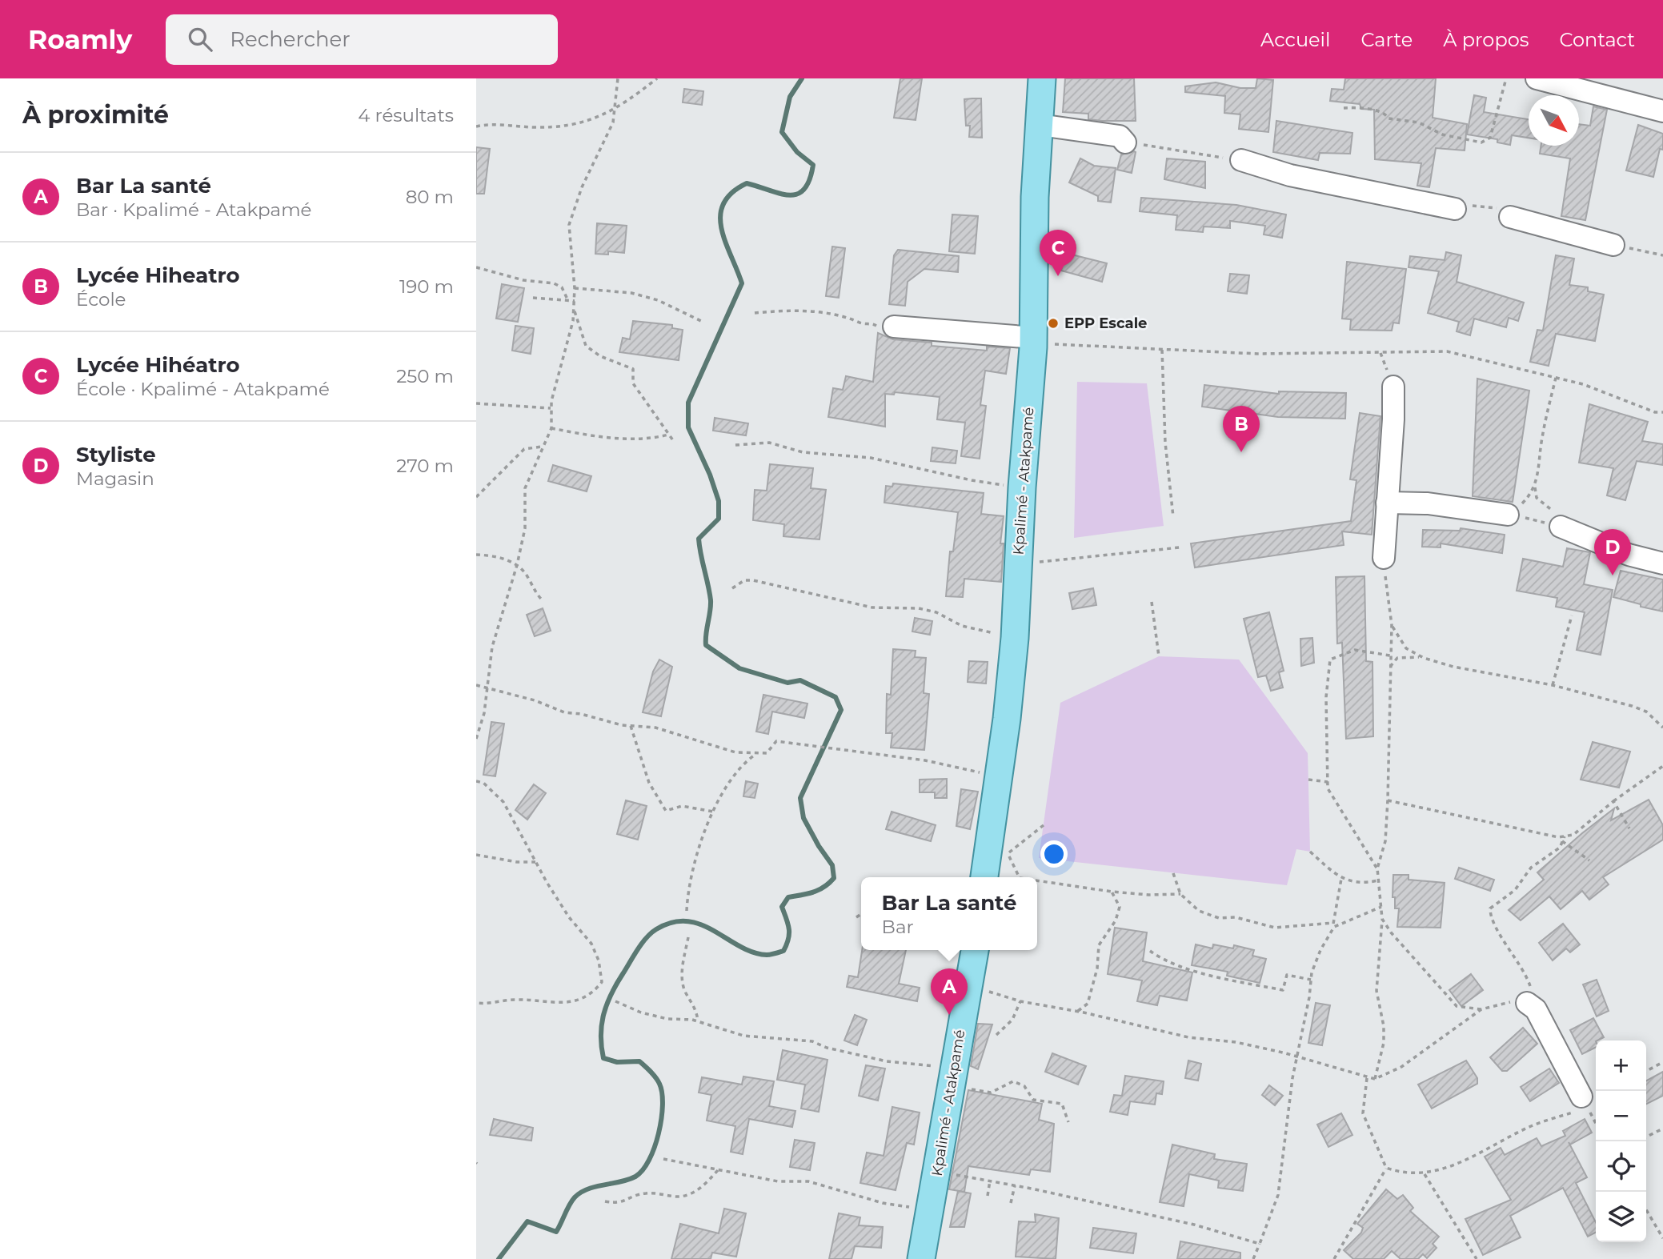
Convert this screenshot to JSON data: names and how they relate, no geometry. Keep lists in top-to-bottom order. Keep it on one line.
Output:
{"streets":{"main road":["Kpalimé - Atakpamé"]},"places":["EPP Escale"],"north":"bottom right","page":{"header":"Roamly","search":"Rechercher","nav":["Accueil","Carte","À propos","Contact"],"heading":["À proximité","4 résultats"],"list":[{"mark":"A","name":"Bar La santé","note":"Bar · Kpalimé - Atakpamé","value":"80 m"},{"mark":"B","name":"Lycée Hiheatro","note":"École","value":"190 m"},{"mark":"C","name":"Lycée Hihéatro","note":"École · Kpalimé - Atakpamé","value":"250 m"},{"mark":"D","name":"Styliste","note":"Magasin","value":"270 m"}],"pins":["C","B","D","A"],"popup":["Bar La santé","Bar"],"map_buttons":["+","−"]}}
